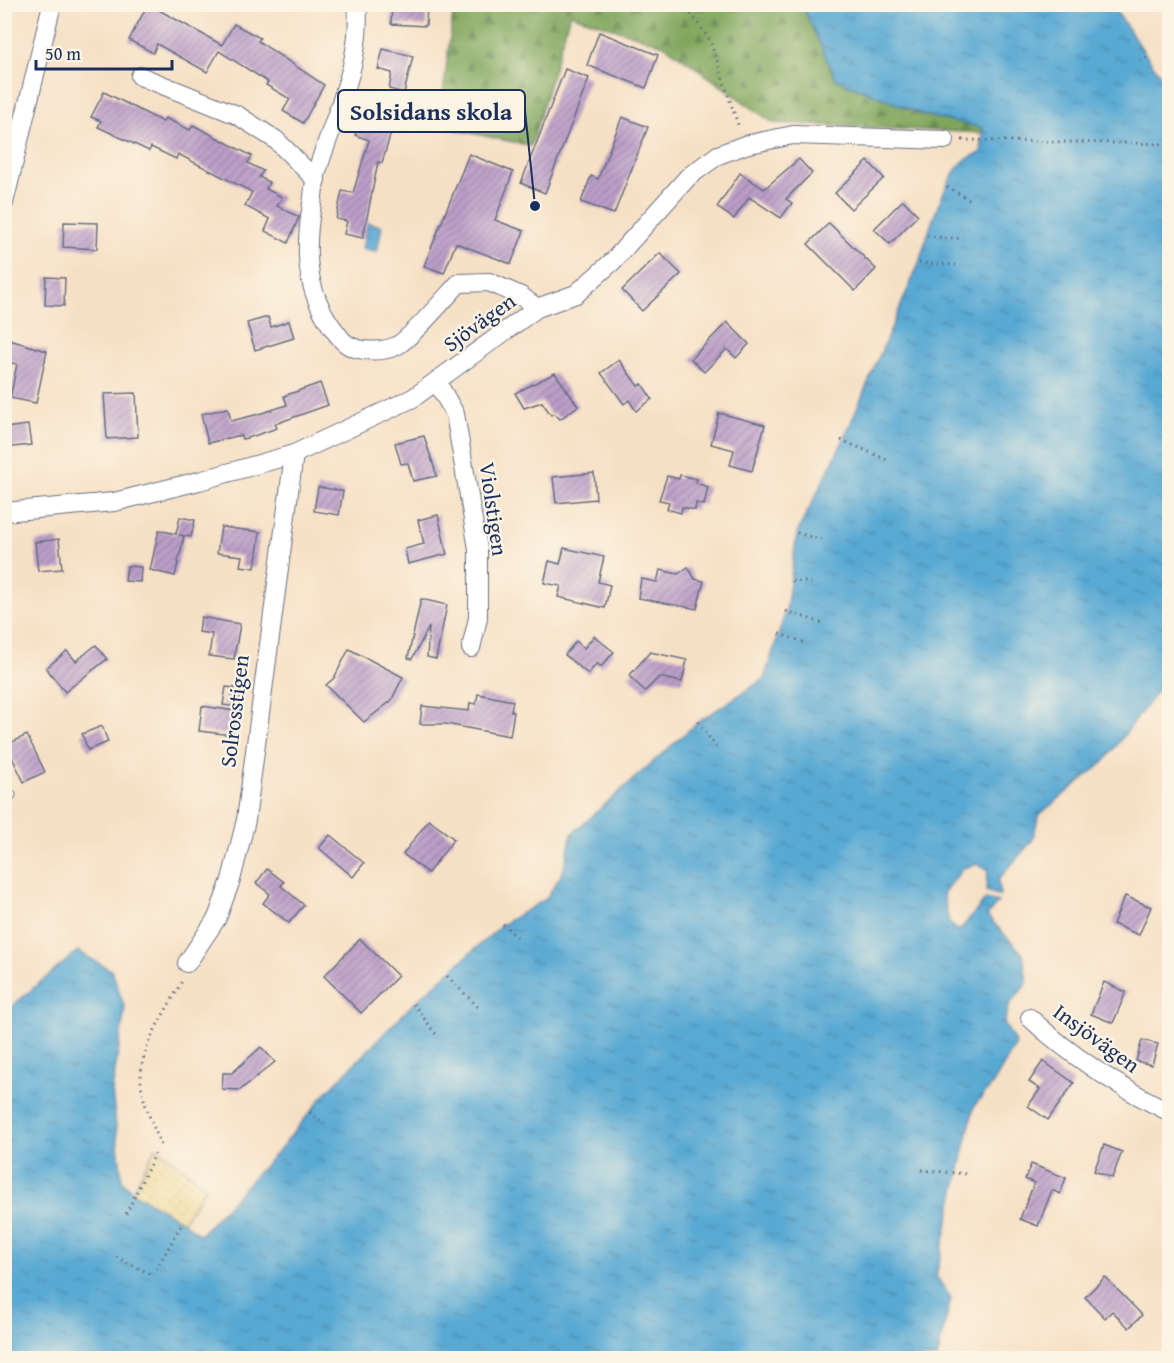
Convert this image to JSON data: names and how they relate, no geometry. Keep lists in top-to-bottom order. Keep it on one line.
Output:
{"streets":{"street":["Sjövägen","Violstigen","Solrosstigen","Insjövägen"]},"crossings":[["Sjövägen","Violstigen"],["Sjövägen","Solrosstigen"]],"places":["Solsidans skola"],"scale_bar":"50 m"}
